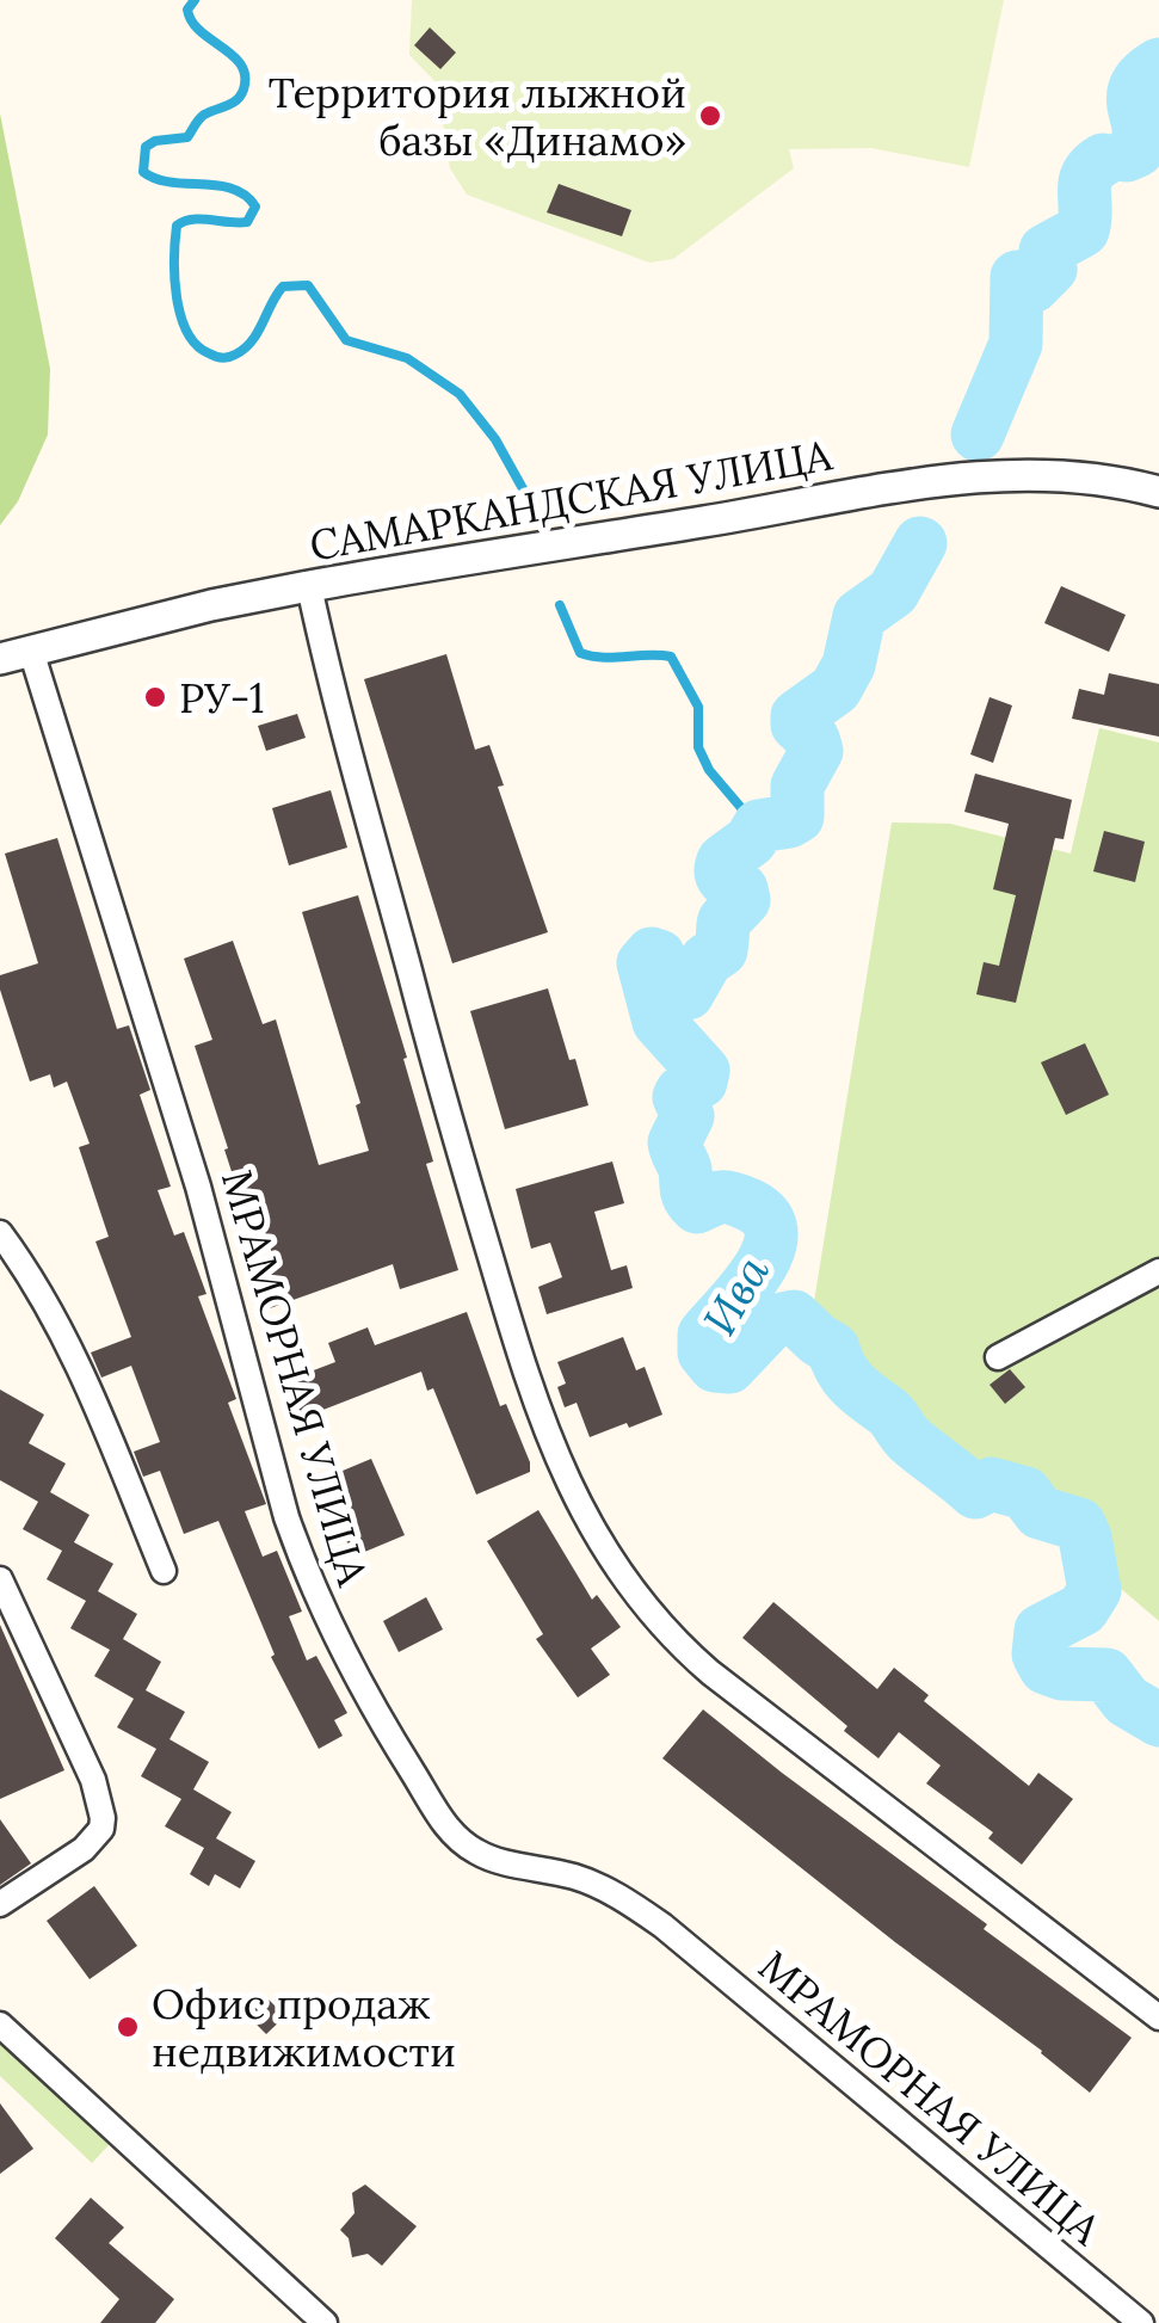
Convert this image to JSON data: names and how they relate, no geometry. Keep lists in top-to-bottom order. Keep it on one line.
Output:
{"streets":{"street":["САМАРКАНДСКАЯ УЛИЦА","МРАМОРНАЯ УЛИЦА"]},"crossings":[["САМАРКАНДСКАЯ УЛИЦА","МРАМОРНАЯ УЛИЦА"]],"water":["Ива"],"places":["Территория лыжной базы «Динамо»","РУ-1","Офис продаж недвижимости"]}
